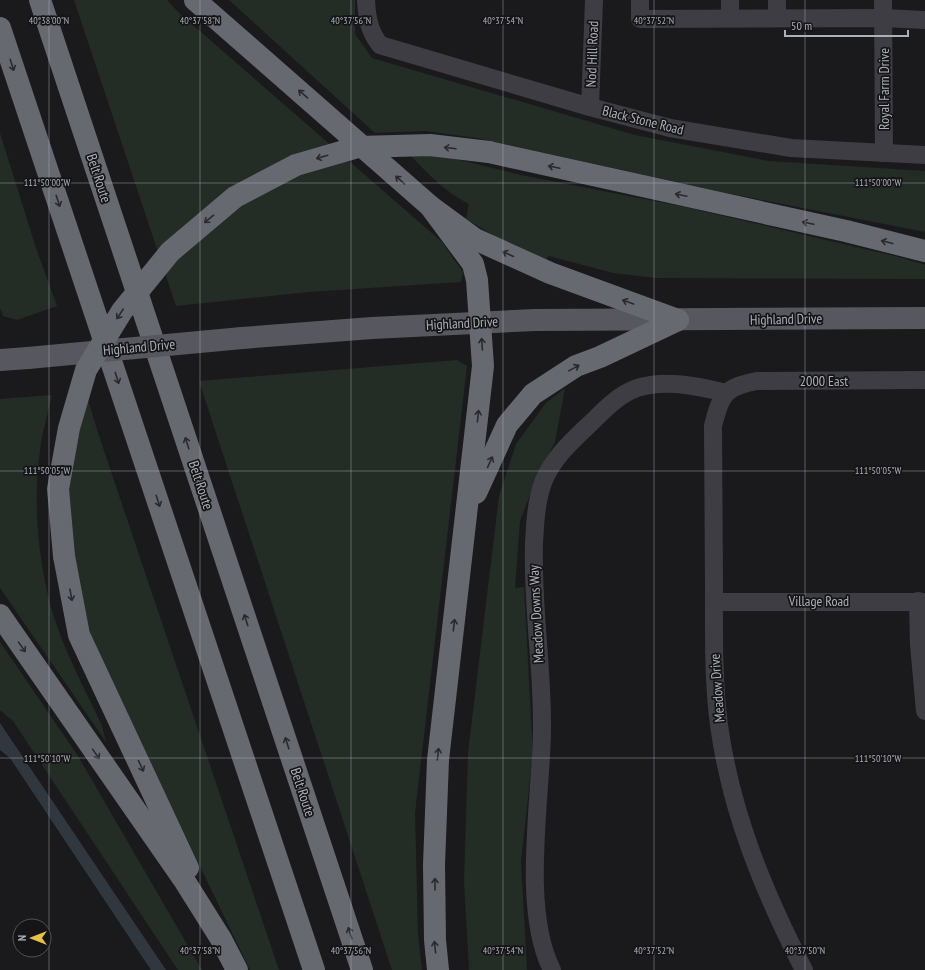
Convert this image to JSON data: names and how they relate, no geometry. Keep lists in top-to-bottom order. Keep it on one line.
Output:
{"streets":{"highway":["Belt Route"],"main road":["Highland Drive"],"street":["Nod Hill Road","Royal Farm Drive","Black Stone Road","2000 East","Village Road","Meadow Downs Way","Meadow Drive"]},"crossings":[["Nod Hill Road","Black Stone Road"],["Royal Farm Drive","Black Stone Road"],["2000 East","Meadow Downs Way"],["2000 East","Meadow Drive"],["Village Road","Meadow Drive"],["Meadow Downs Way","Meadow Drive"]],"scale_bar":"50 m","north":"left","coordinates":["40°38'00\"N","40°37'58\"N","40°37'56\"N","40°37'54\"N","40°37'52\"N","111°50'00\"W","111°50'05\"W","111°50'10\"W","40°37'50\"N"]}
